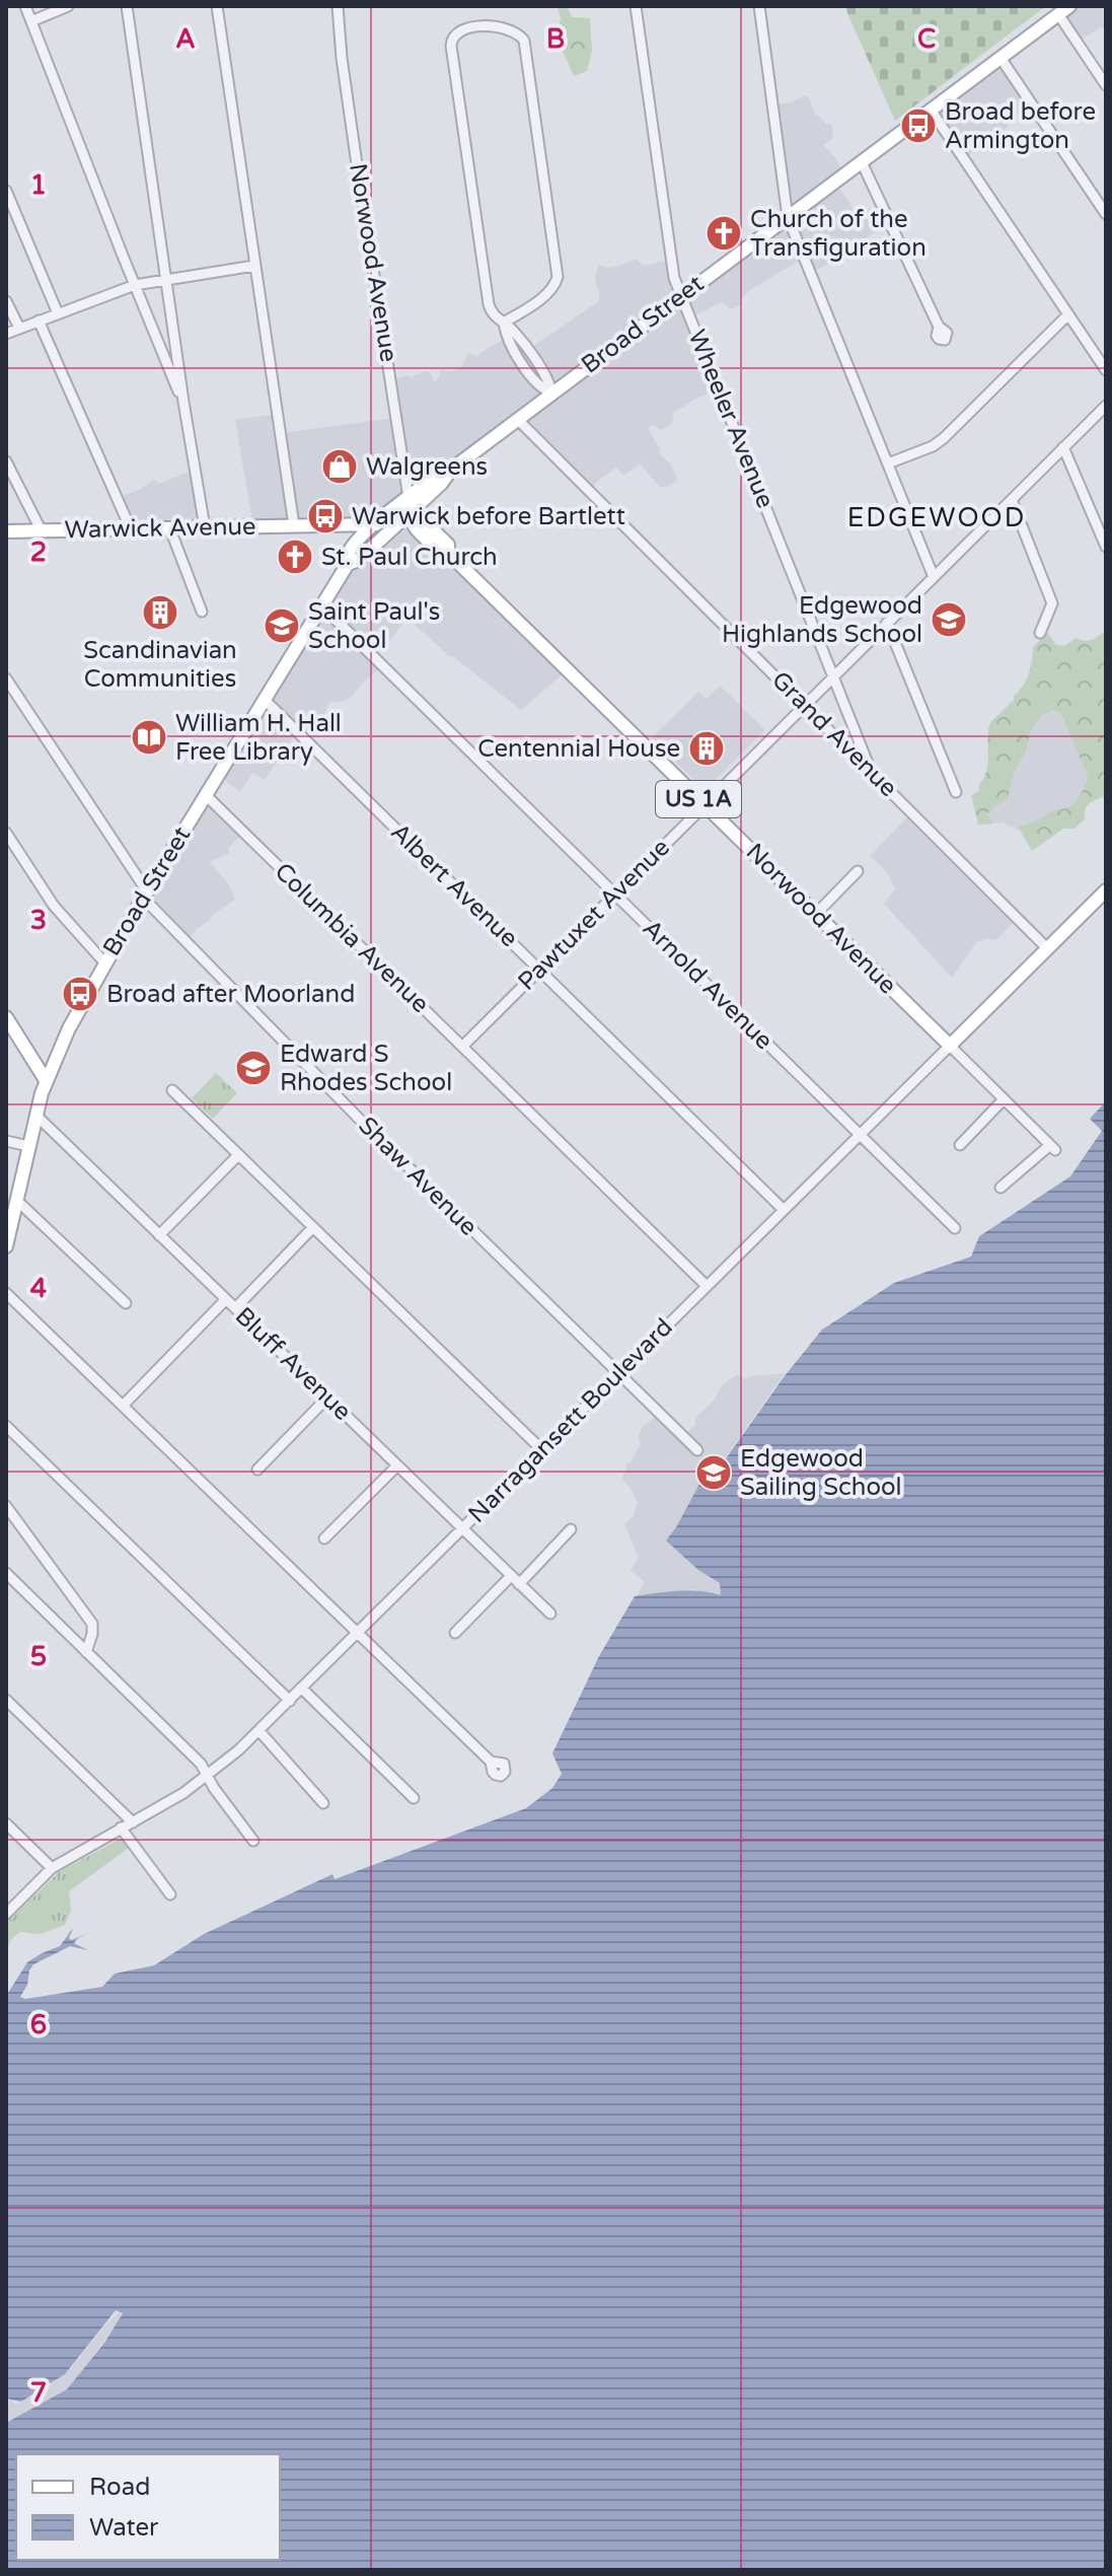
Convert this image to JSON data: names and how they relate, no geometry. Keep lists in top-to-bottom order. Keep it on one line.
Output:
{"streets":{"main road":["Norwood Avenue","Broad Street","Warwick Avenue","US 1A","Narragansett Boulevard"],"street":["Wheeler Avenue","Grand Avenue","Albert Avenue","Pawtuxet Avenue","Columbia Avenue","Arnold Avenue","Shaw Avenue","Bluff Avenue"]},"crossings":[["Norwood Avenue","Broad Street"],["Norwood Avenue","Warwick Avenue"],["Norwood Avenue","Pawtuxet Avenue"],["Norwood Avenue","Narragansett Boulevard"],["Broad Street","Wheeler Avenue"],["Broad Street","Warwick Avenue"],["Broad Street","Grand Avenue"],["Broad Street","Albert Avenue"],["Broad Street","Columbia Avenue"],["Broad Street","Arnold Avenue"],["Broad Street","Shaw Avenue"],["Broad Street","Bluff Avenue"],["Wheeler Avenue","Grand Avenue"],["Wheeler Avenue","Pawtuxet Avenue"],["Grand Avenue","Pawtuxet Avenue"],["Grand Avenue","Narragansett Boulevard"],["Albert Avenue","Pawtuxet Avenue"],["Albert Avenue","Narragansett Boulevard"],["Pawtuxet Avenue","Columbia Avenue"],["Pawtuxet Avenue","Arnold Avenue"],["Columbia Avenue","Narragansett Boulevard"],["Arnold Avenue","Narragansett Boulevard"],["Shaw Avenue","Narragansett Boulevard"],["Bluff Avenue","Narragansett Boulevard"]],"districts":["EDGEWOOD"],"places":{"bus stop":["Broad before Armington","Warwick before Bartlett","Broad after Moorland"],"church":["Church of the Transfiguration","St. Paul Church"],"shop":["Walgreens"],"building":["Scandinavian Communities","Centennial House"],"school or university":["Edgewood Highlands School","Saint Paul's School","Edward S Rhodes School","Edgewood Sailing School"],"library":["William H. Hall Free Library"]},"legend":["Road","Water"],"grid":{"columns":["A","B","C"],"rows":["1","2","3","4","5","6","7"]}}
